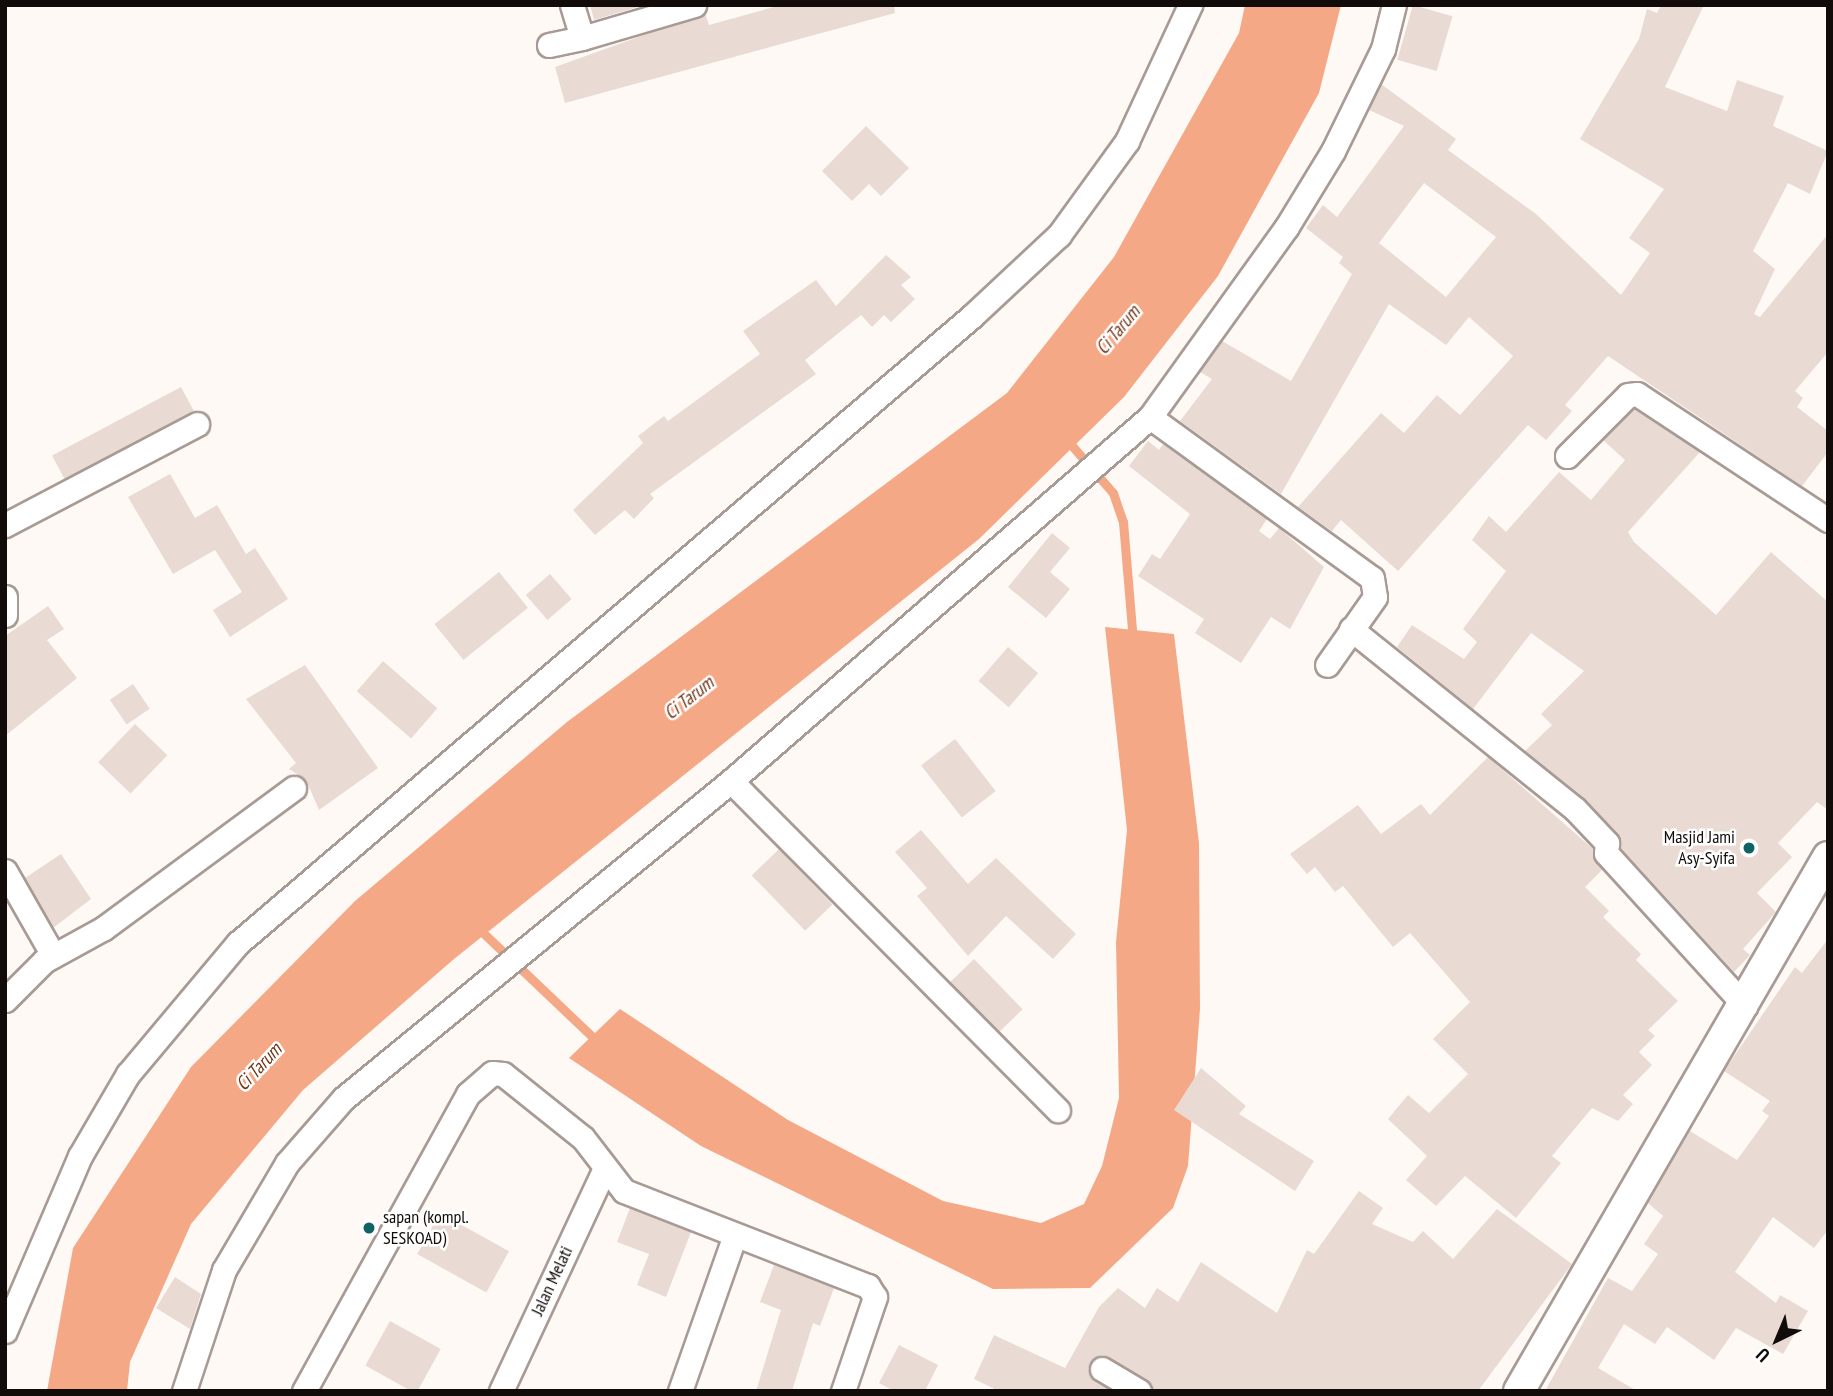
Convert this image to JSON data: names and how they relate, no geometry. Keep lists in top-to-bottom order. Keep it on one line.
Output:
{"streets":{"street":["Jalan Melati"]},"water":["Ci Tarum"],"places":["Masjid Jami Asy-Syifa","sapan (kompl. SESKOAD)"],"north":"bottom left"}
